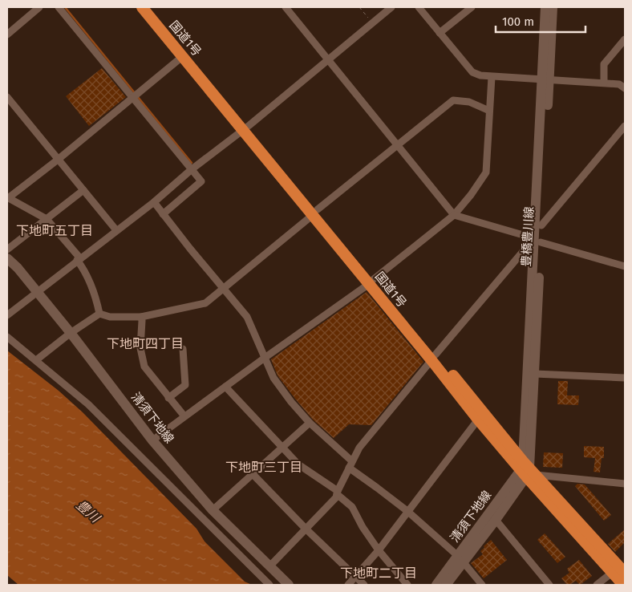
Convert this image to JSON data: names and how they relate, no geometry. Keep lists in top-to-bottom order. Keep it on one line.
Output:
{"streets":{"highway":["国道1号"],"main road":["豊橋豊川線","清須下地線"]},"crossings":[["国道1号","豊橋豊川線"],["国道1号","清須下地線"],["豊橋豊川線","清須下地線"]],"districts":["下地町五丁目","下地町四丁目","下地町三丁目","下地町二丁目"],"water":["豊川"],"scale_bar":"100 m"}
